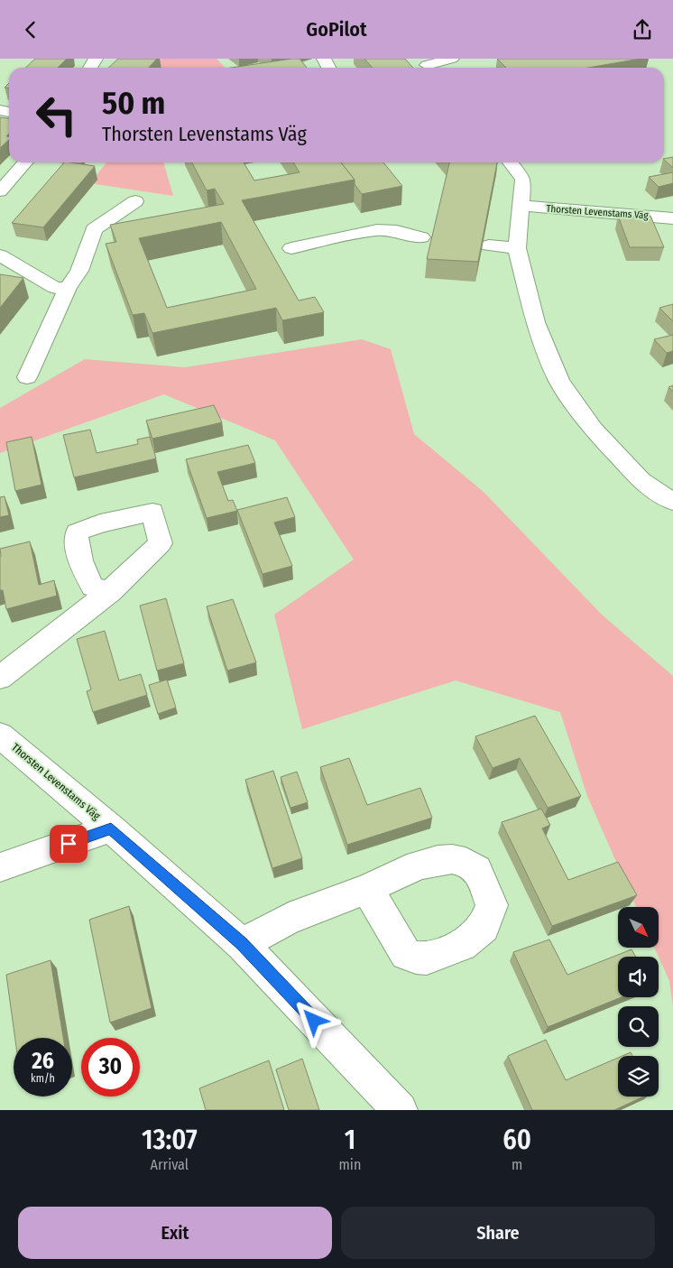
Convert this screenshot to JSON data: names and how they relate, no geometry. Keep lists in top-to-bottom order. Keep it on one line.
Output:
{"streets":{"street":["Thorsten Levenstams Väg"]},"north":"bottom right","page":{"header":"GoPilot","turn":["50 m","Thorsten Levenstams Väg"],"speed":"26 km/h","limit":"30","eta":["13:07","Arrival","1","min","60","m"],"buttons":["Exit","Share"]}}
